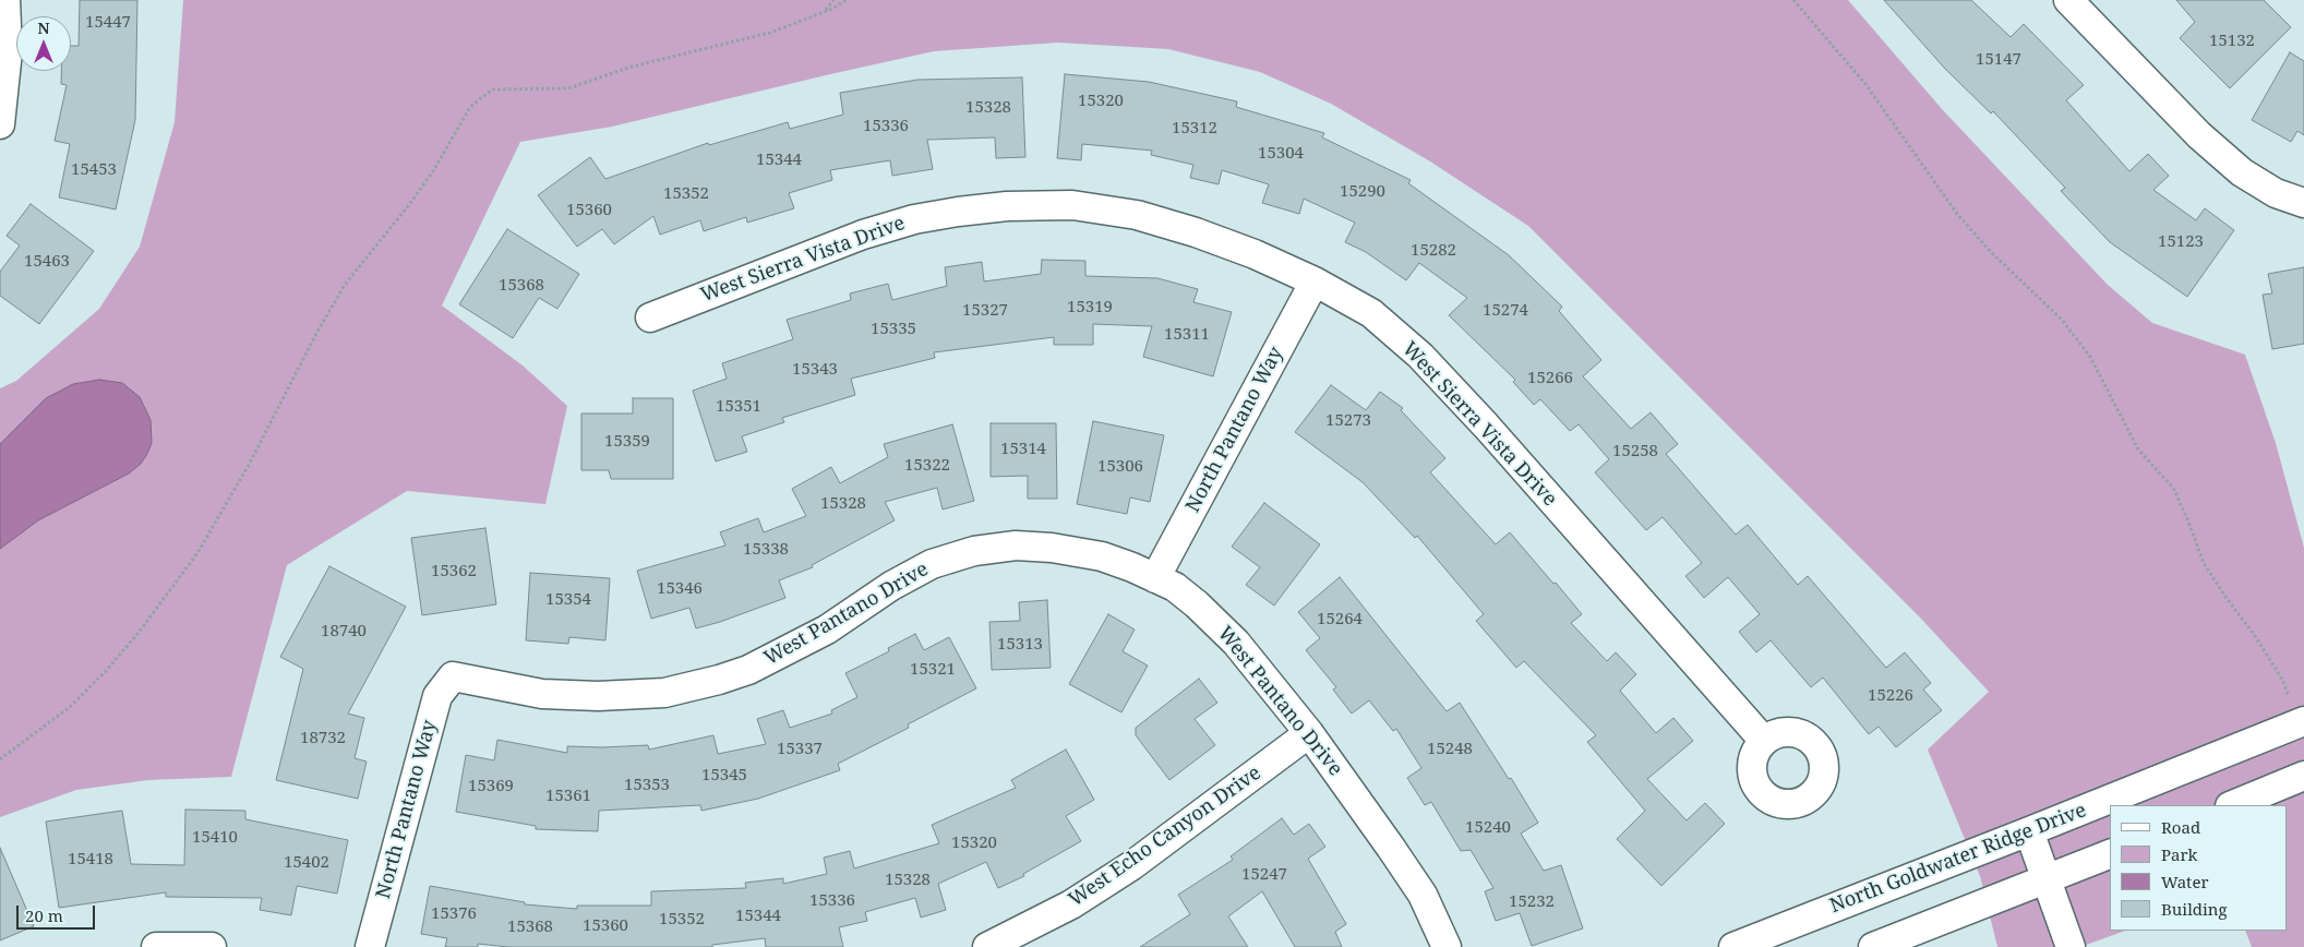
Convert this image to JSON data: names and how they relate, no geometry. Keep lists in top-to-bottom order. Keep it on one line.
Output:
{"streets":{"street":["West Sierra Vista Drive","North Pantano Way","West Pantano Drive","West Echo Canyon Drive","North Goldwater Ridge Drive"]},"crossings":[["West Sierra Vista Drive","North Pantano Way"],["North Pantano Way","West Pantano Drive"],["West Pantano Drive","West Echo Canyon Drive"]],"house_numbers":["15447","15132","15147","15320","15328","15336","15312","15304","15344","15453","15290","15352","15360","15123","15282","15463","15368","15319","15327","15274","15335","15311","15343","15266","15351","15273","15359","15314","15258","15322","15306","15328","15338","15362","15346","15354","15264","18740","15313","15321","15226","18732","15337","15248","15345","15353","15369","15361","15240","15410","15320","15418","15402","15247","15328","15336","15232","15376","15344","15352","15360","15368"],"legend":["Road","Park","Water","Building"],"scale_bar":"20 m","north":"top"}
